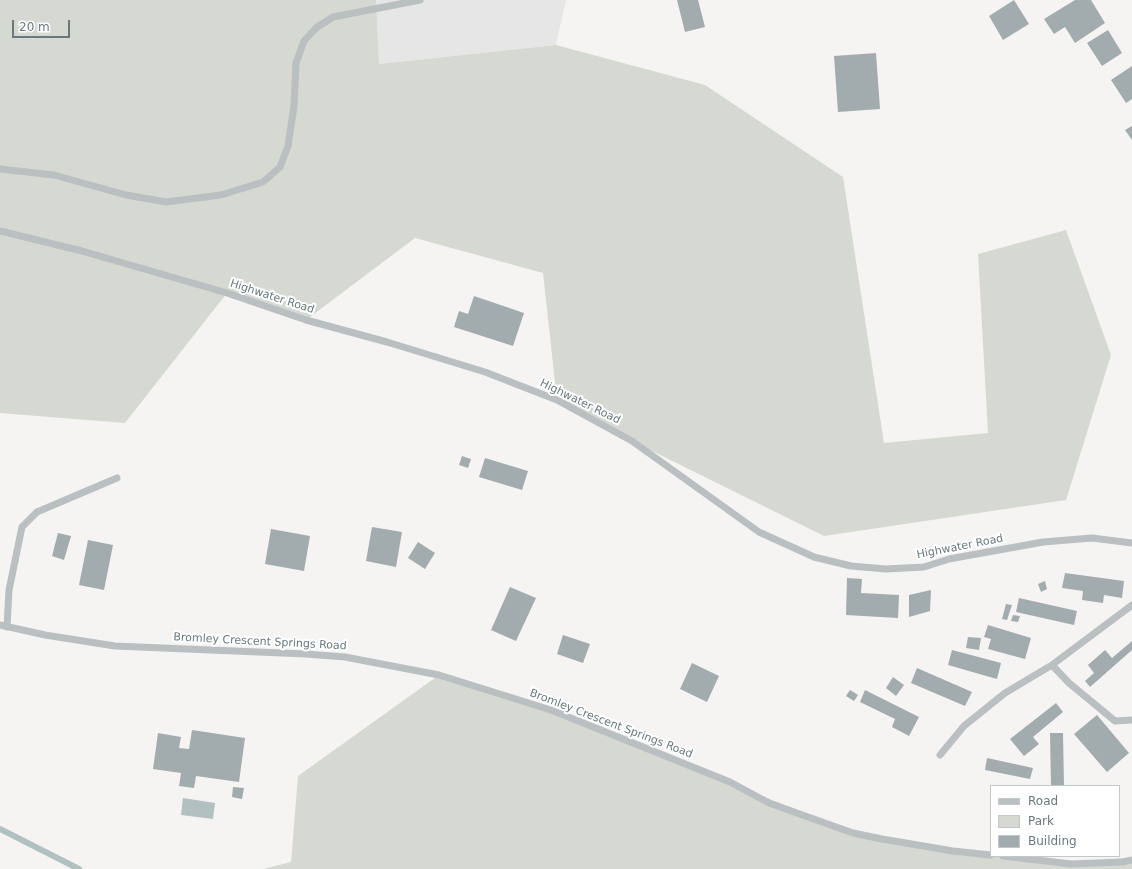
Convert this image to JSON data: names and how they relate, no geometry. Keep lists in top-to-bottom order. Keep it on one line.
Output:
{"streets":{"street":["Highwater Road","Bromley Crescent Springs Road"]},"legend":["Road","Park","Building"],"scale_bar":"20 m"}
